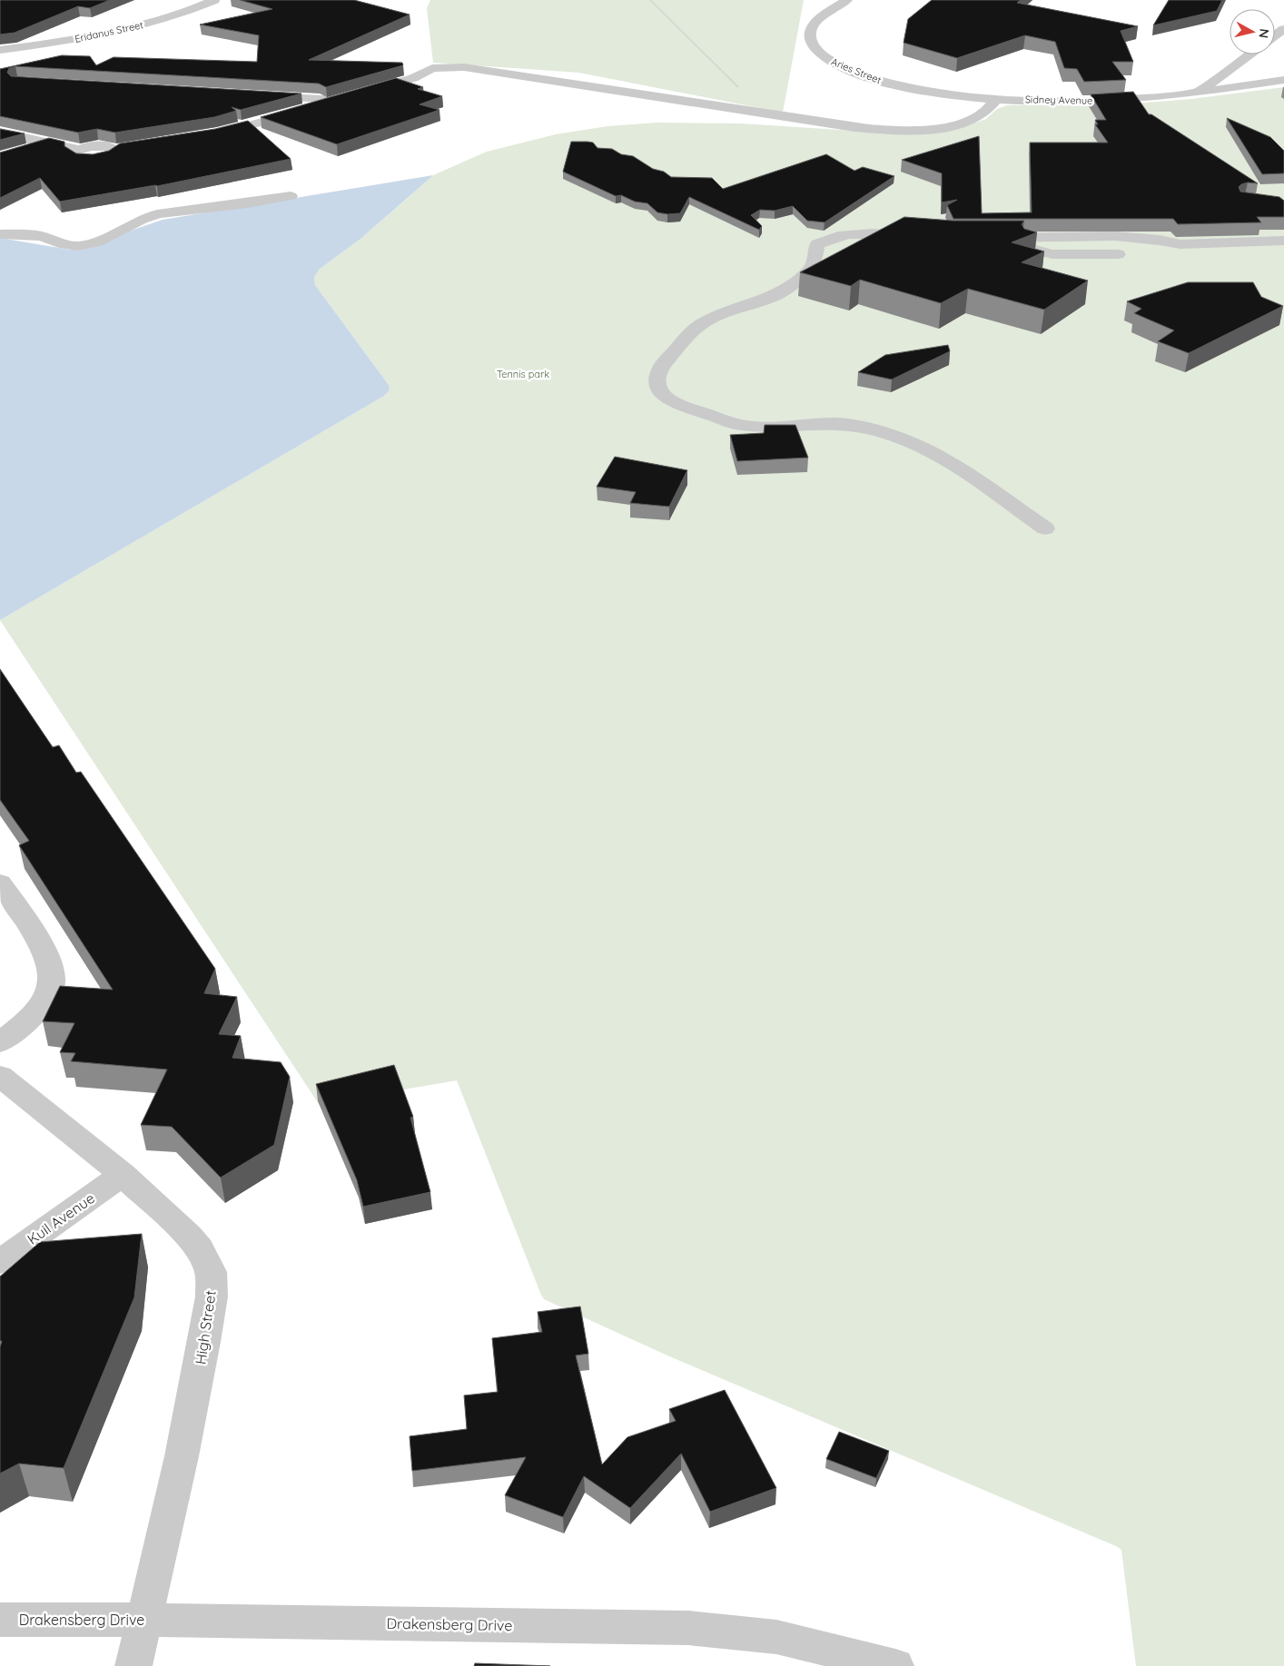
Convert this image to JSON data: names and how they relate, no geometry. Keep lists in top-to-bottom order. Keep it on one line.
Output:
{"streets":{"street":["Eridanus Street","Aries Street","Sidney Avenue","Kuil Avenue","High Street","Drakensberg Drive"]},"crossings":[["Aries Street","Sidney Avenue"],["Kuil Avenue","High Street"],["High Street","Drakensberg Drive"]],"parks":["Tennis park"],"north":"right"}
